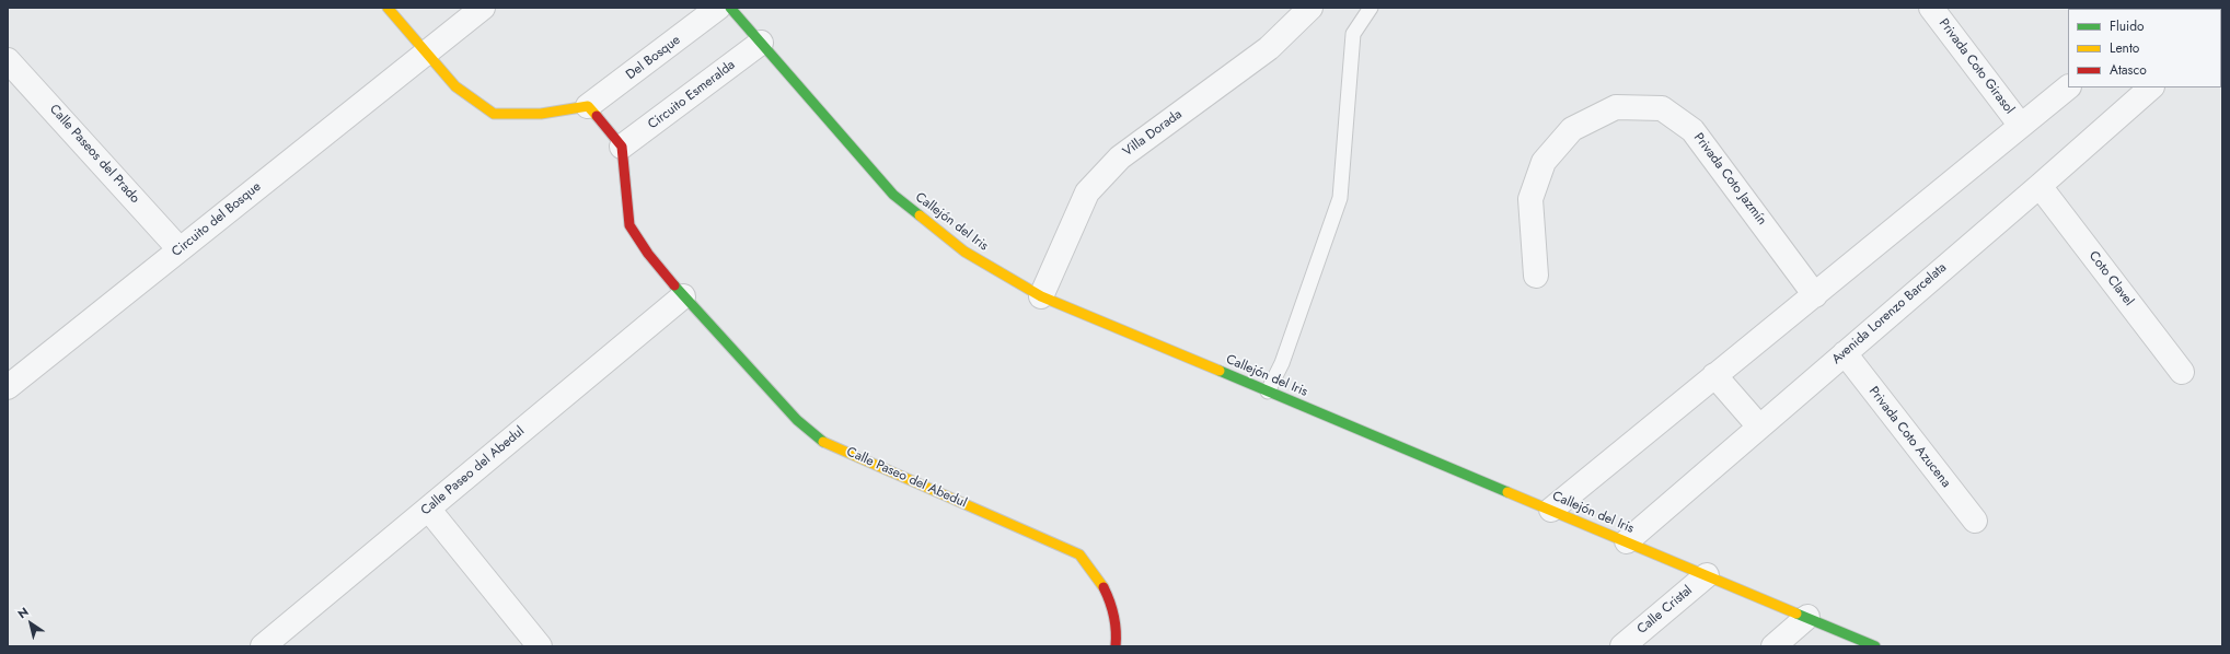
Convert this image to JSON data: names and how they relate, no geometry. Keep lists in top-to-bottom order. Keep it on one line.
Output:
{"streets":{"street":["Del Bosque","Privada Coto Girasol","Circuito Esmeralda","Villa Dorada","Calle Paseos del Prado","Privada Coto Jazmín","Circuito del Bosque","Callejón del Iris","Coto Clavel","Avenida Lorenzo Barcelata","Privada Coto Azucena","Calle Paseo del Abedul","Calle Cristal"]},"crossings":[["Circuito Esmeralda","Callejón del Iris"],["Circuito Esmeralda","Calle Paseo del Abedul"],["Villa Dorada","Callejón del Iris"],["Calle Paseos del Prado","Circuito del Bosque"],["Callejón del Iris","Avenida Lorenzo Barcelata"],["Callejón del Iris","Calle Cristal"],["Coto Clavel","Avenida Lorenzo Barcelata"],["Avenida Lorenzo Barcelata","Privada Coto Azucena"]],"legend":["Fluido","Lento","Atasco"],"north":"top left"}
